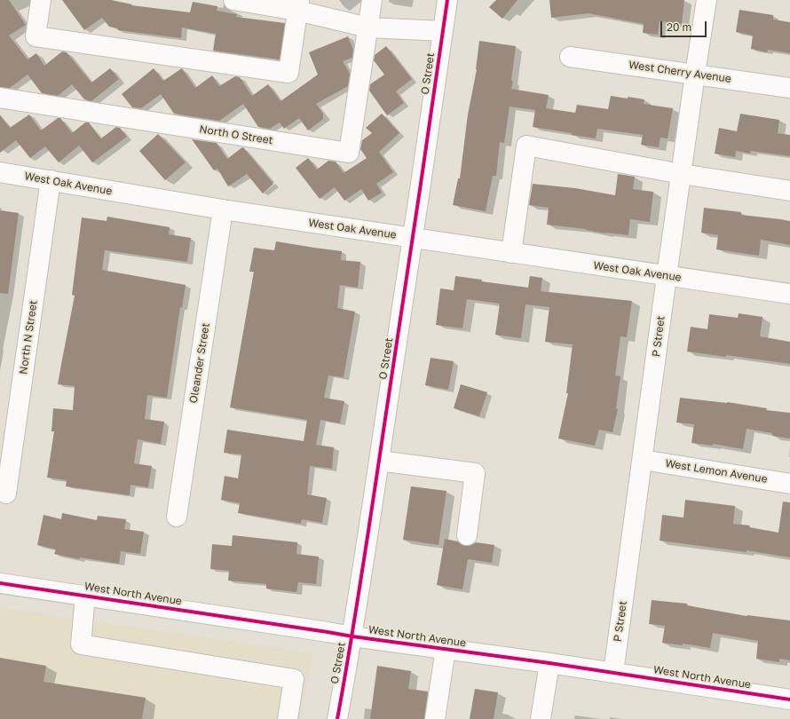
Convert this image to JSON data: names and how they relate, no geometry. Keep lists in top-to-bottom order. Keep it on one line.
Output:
{"streets":{"street":["West Cherry Avenue","O Street","North O Street","West Oak Avenue","P Street","North N Street","Oleander Street","West Lemon Avenue","West North Avenue"]},"crossings":[["West Cherry Avenue","P Street"],["O Street","West Oak Avenue"],["O Street","West North Avenue"],["West Oak Avenue","P Street"],["West Oak Avenue","North N Street"],["West Oak Avenue","Oleander Street"],["P Street","West Lemon Avenue"],["P Street","West North Avenue"]],"scale_bar":"20 m"}
